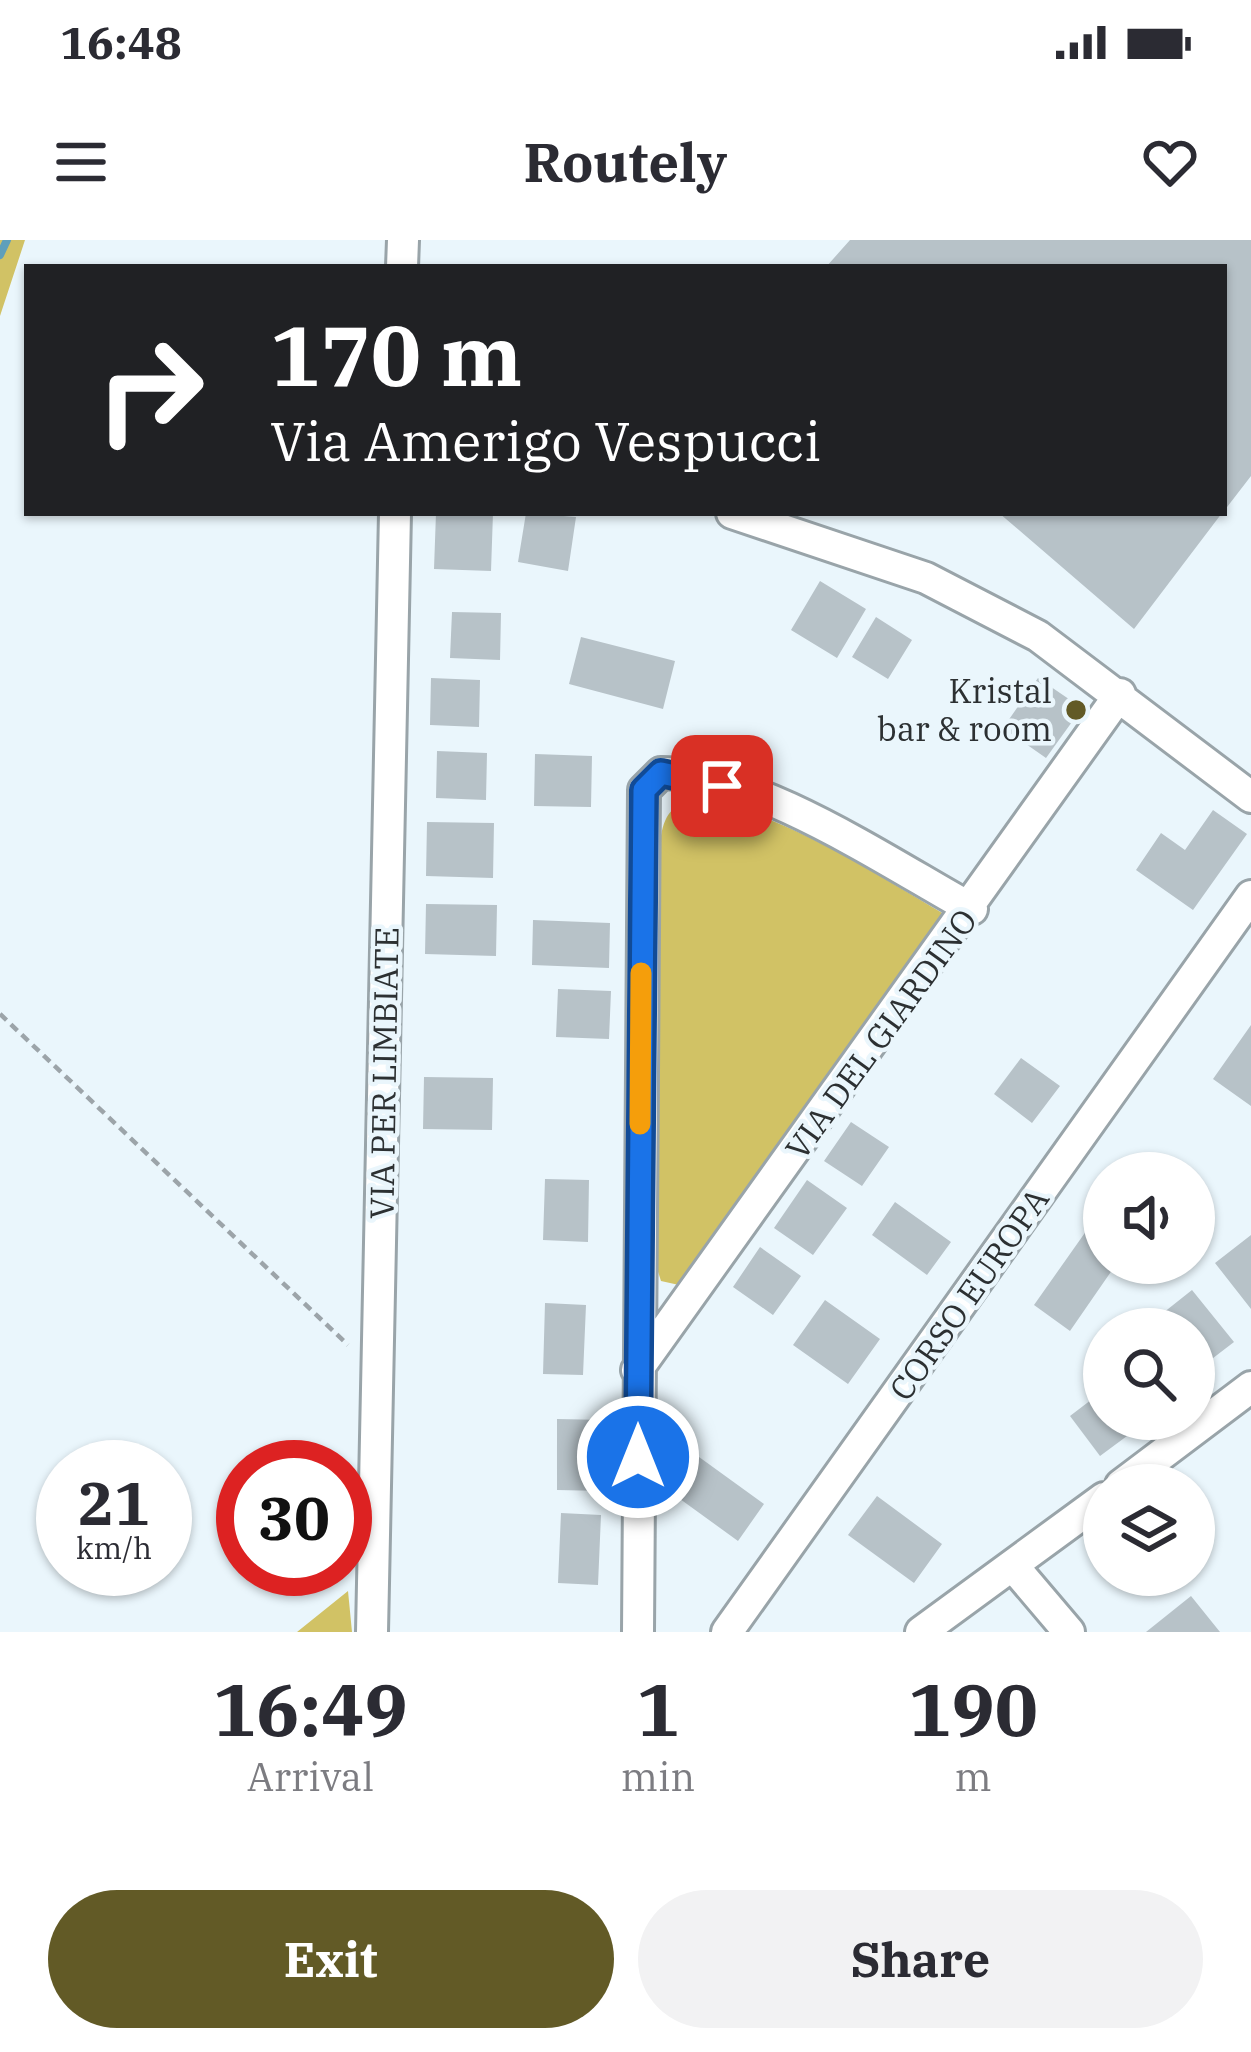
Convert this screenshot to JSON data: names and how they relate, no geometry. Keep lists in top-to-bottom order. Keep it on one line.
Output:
{"streets":{"street":["VIA DEL GIARDINO","VIA PER LIMBIATE","CORSO EUROPA"]},"places":["Kristal bar & room"],"page":{"status":"16:48","header":"Routely","turn":["170 m","Via Amerigo Vespucci"],"speed":"21 km/h","limit":"30","eta":["16:49","Arrival","1","min","190","m"],"buttons":["Exit","Share"]}}
